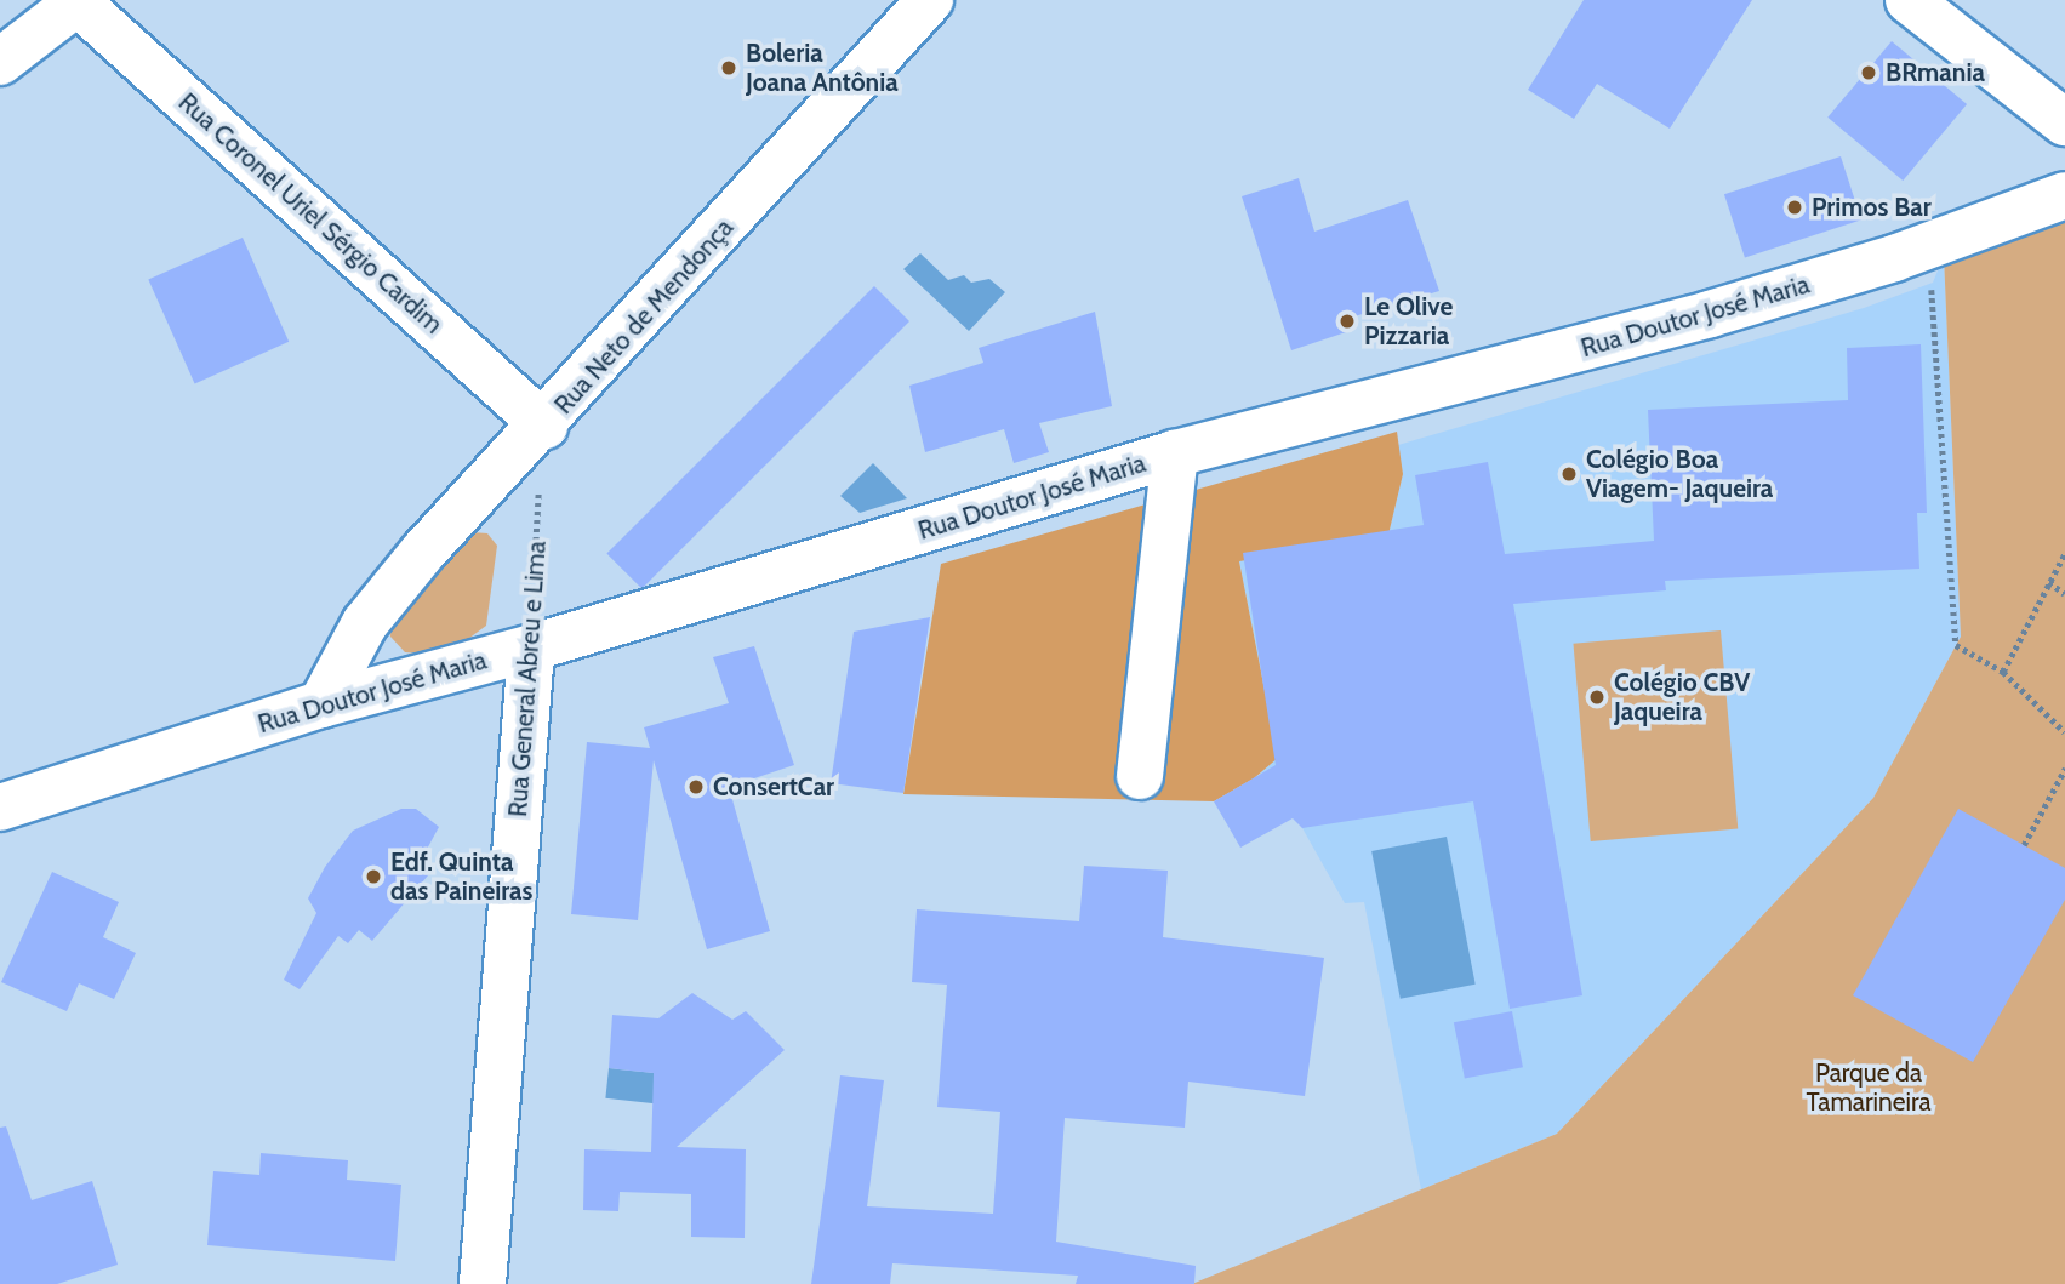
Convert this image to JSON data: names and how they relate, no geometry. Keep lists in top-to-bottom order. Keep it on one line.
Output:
{"streets":{"street":["Rua Coronel Uriel Sérgio Cardim","Rua Neto de Mendonça","Rua Doutor José Maria","Rua General Abreu e Lima"]},"crossings":[["Rua Coronel Uriel Sérgio Cardim","Rua Neto de Mendonça"],["Rua Coronel Uriel Sérgio Cardim","Rua General Abreu e Lima"],["Rua Neto de Mendonça","Rua Doutor José Maria"],["Rua Neto de Mendonça","Rua General Abreu e Lima"],["Rua Doutor José Maria","Rua General Abreu e Lima"]],"parks":["Parque da Tamarineira"],"places":["Boleria Joana Antônia","BRmania","Primos Bar","Le Olive Pizzaria","Colégio Boa Viagem- Jaqueira","Colégio CBV Jaqueira","ConsertCar","Edf. Quinta das Paineiras"]}
